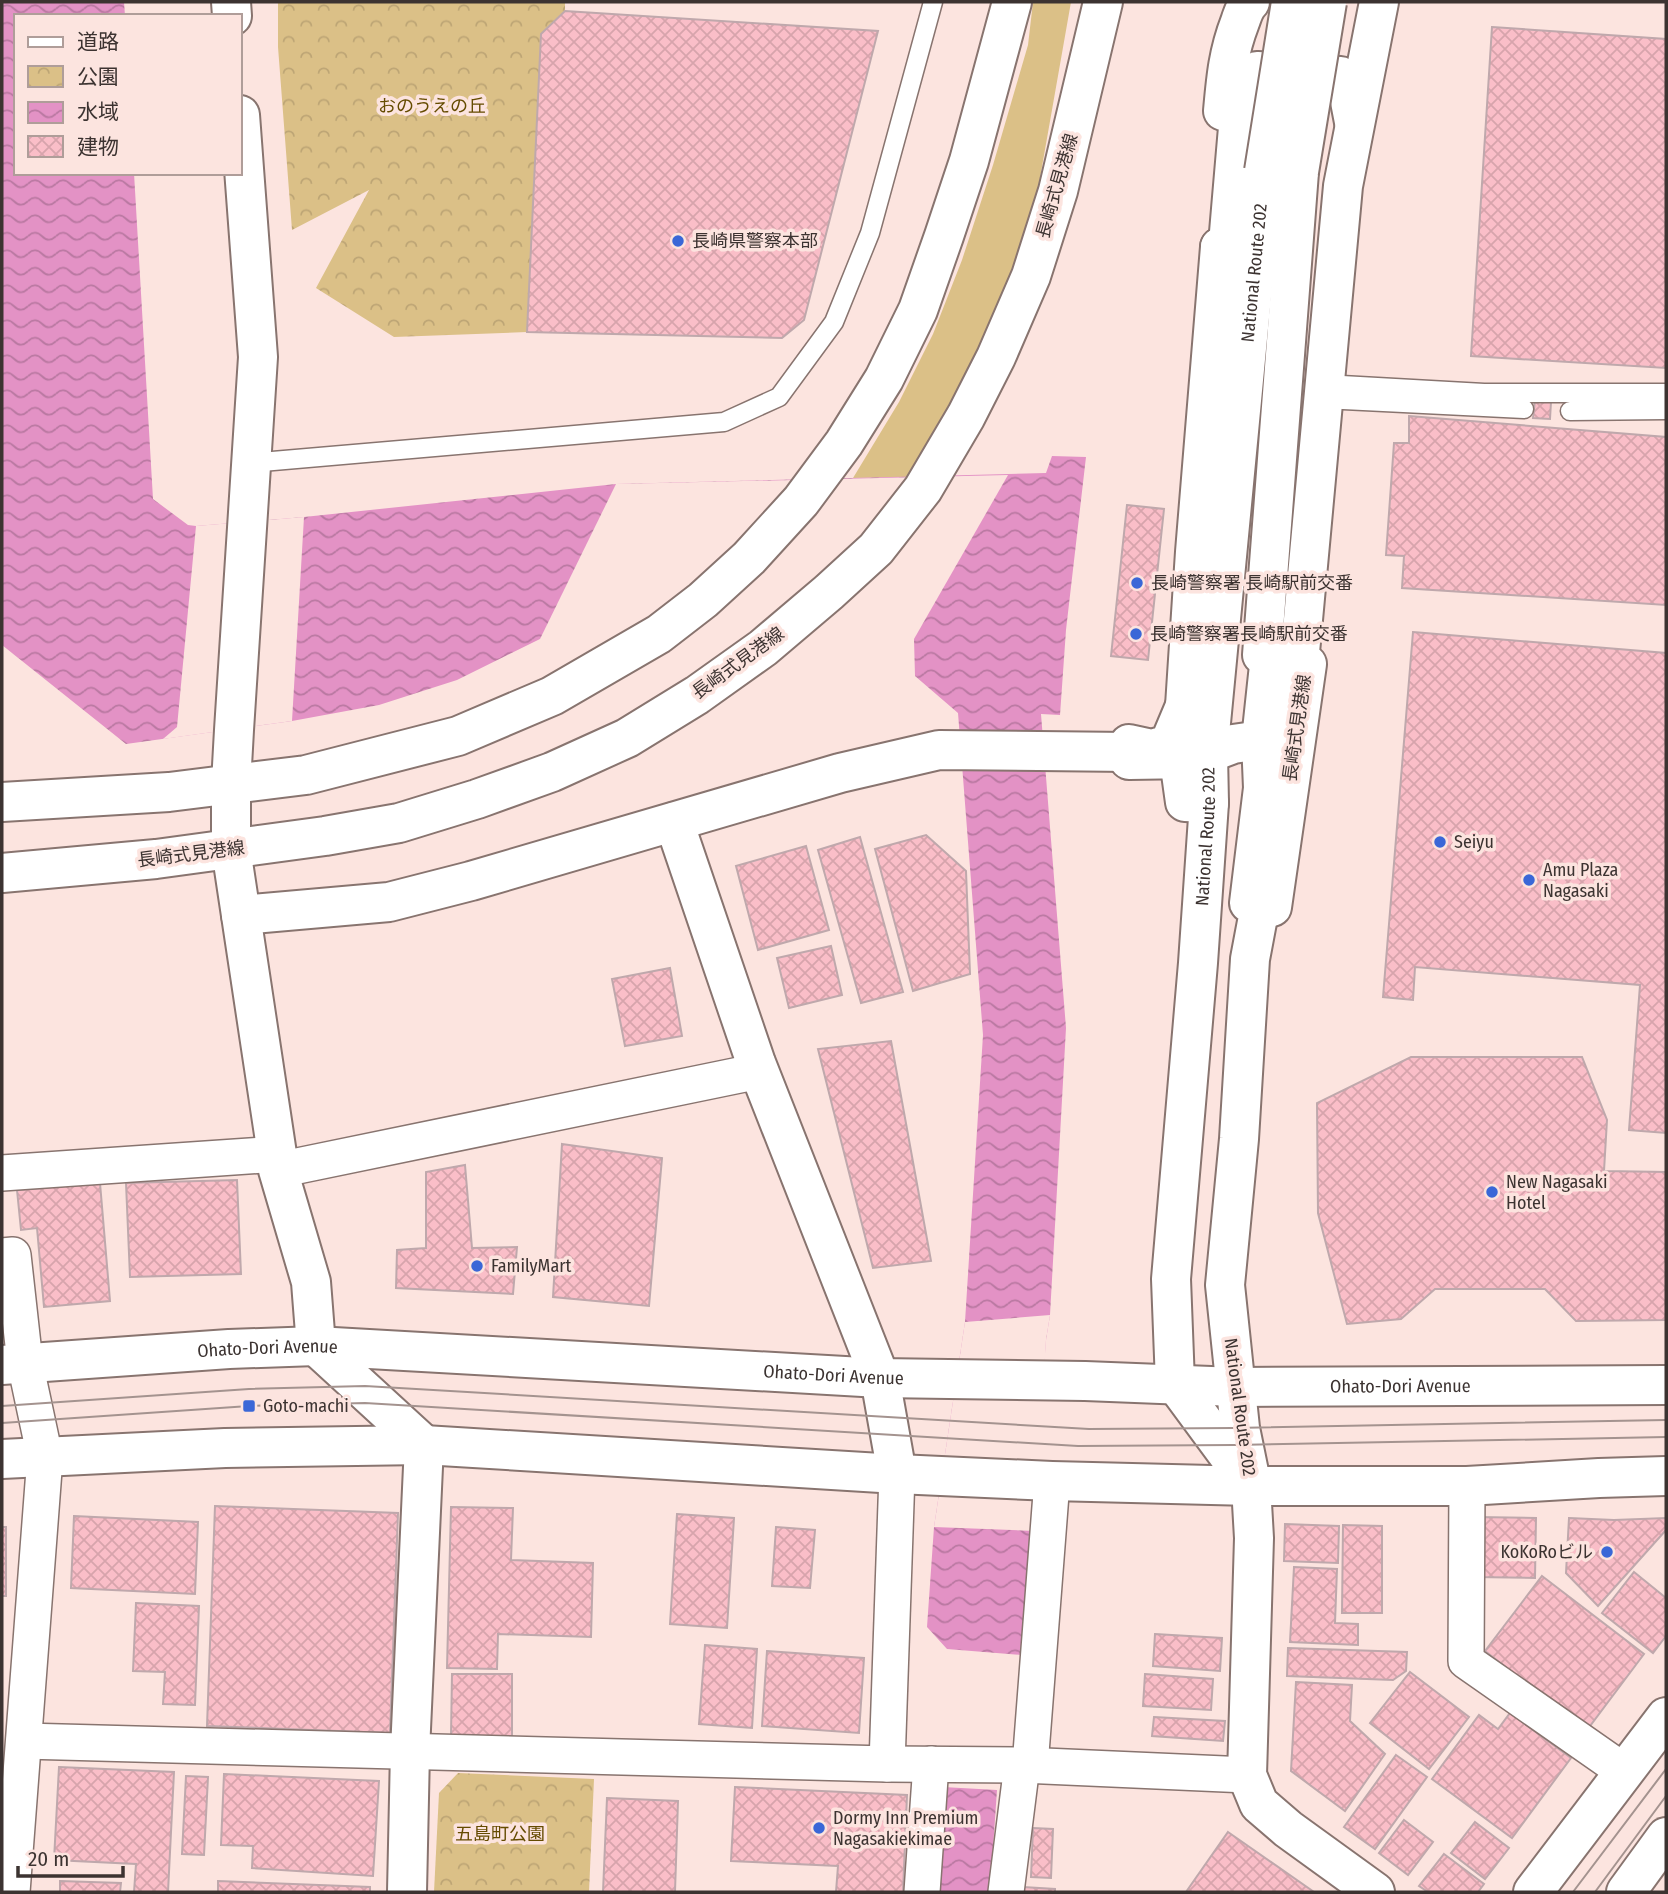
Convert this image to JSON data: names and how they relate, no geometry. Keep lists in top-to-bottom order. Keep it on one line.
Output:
{"streets":{"main road":["長崎式見港線","National Route 202","Ohato-Dori Avenue"]},"crossings":[["長崎式見港線","National Route 202"],["National Route 202","Ohato-Dori Avenue"]],"parks":["おのうえの丘","五島町公園"],"places":{"other":["長崎県警察本部","長崎警察署 長崎駅前交番","長崎警察署長崎駅前交番","Seiyu","Amu Plaza Nagasaki","New Nagasaki Hotel","FamilyMart","KoKoRoビル","Dormy Inn Premium Nagasakiekimae"],"transit":["Goto-machi"]},"legend":["道路","公園","水域","建物"],"scale_bar":"20 m"}
